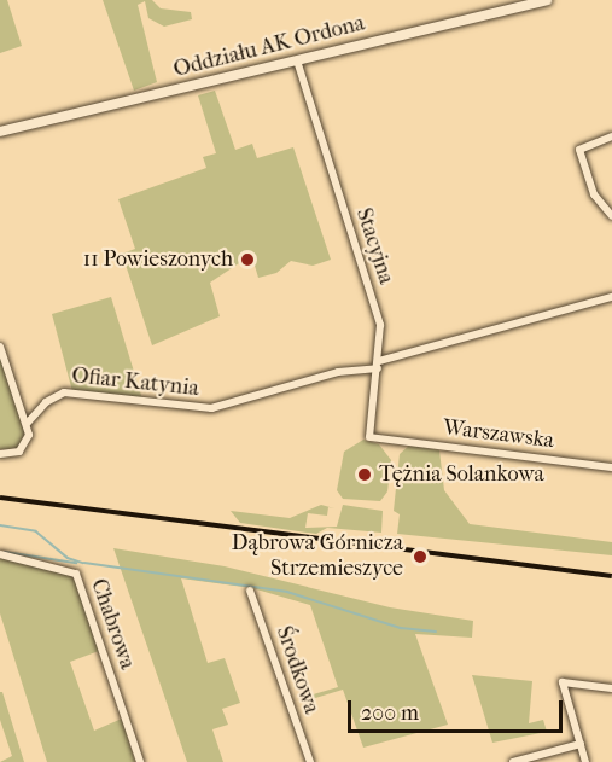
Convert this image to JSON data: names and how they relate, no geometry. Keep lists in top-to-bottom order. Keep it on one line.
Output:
{"streets":{"street":["Oddziału AK Ordona","Stacyjna","Ofiar Katynia","Warszawska","Chabrowa","Środkowa"]},"crossings":[["Oddziału AK Ordona","Stacyjna"],["Stacyjna","Ofiar Katynia"],["Stacyjna","Warszawska"]],"places":["11 Powieszonych","Tężnia Solankowa","Dąbrowa Górnicza Strzemieszyce"],"scale_bar":"200 m"}
